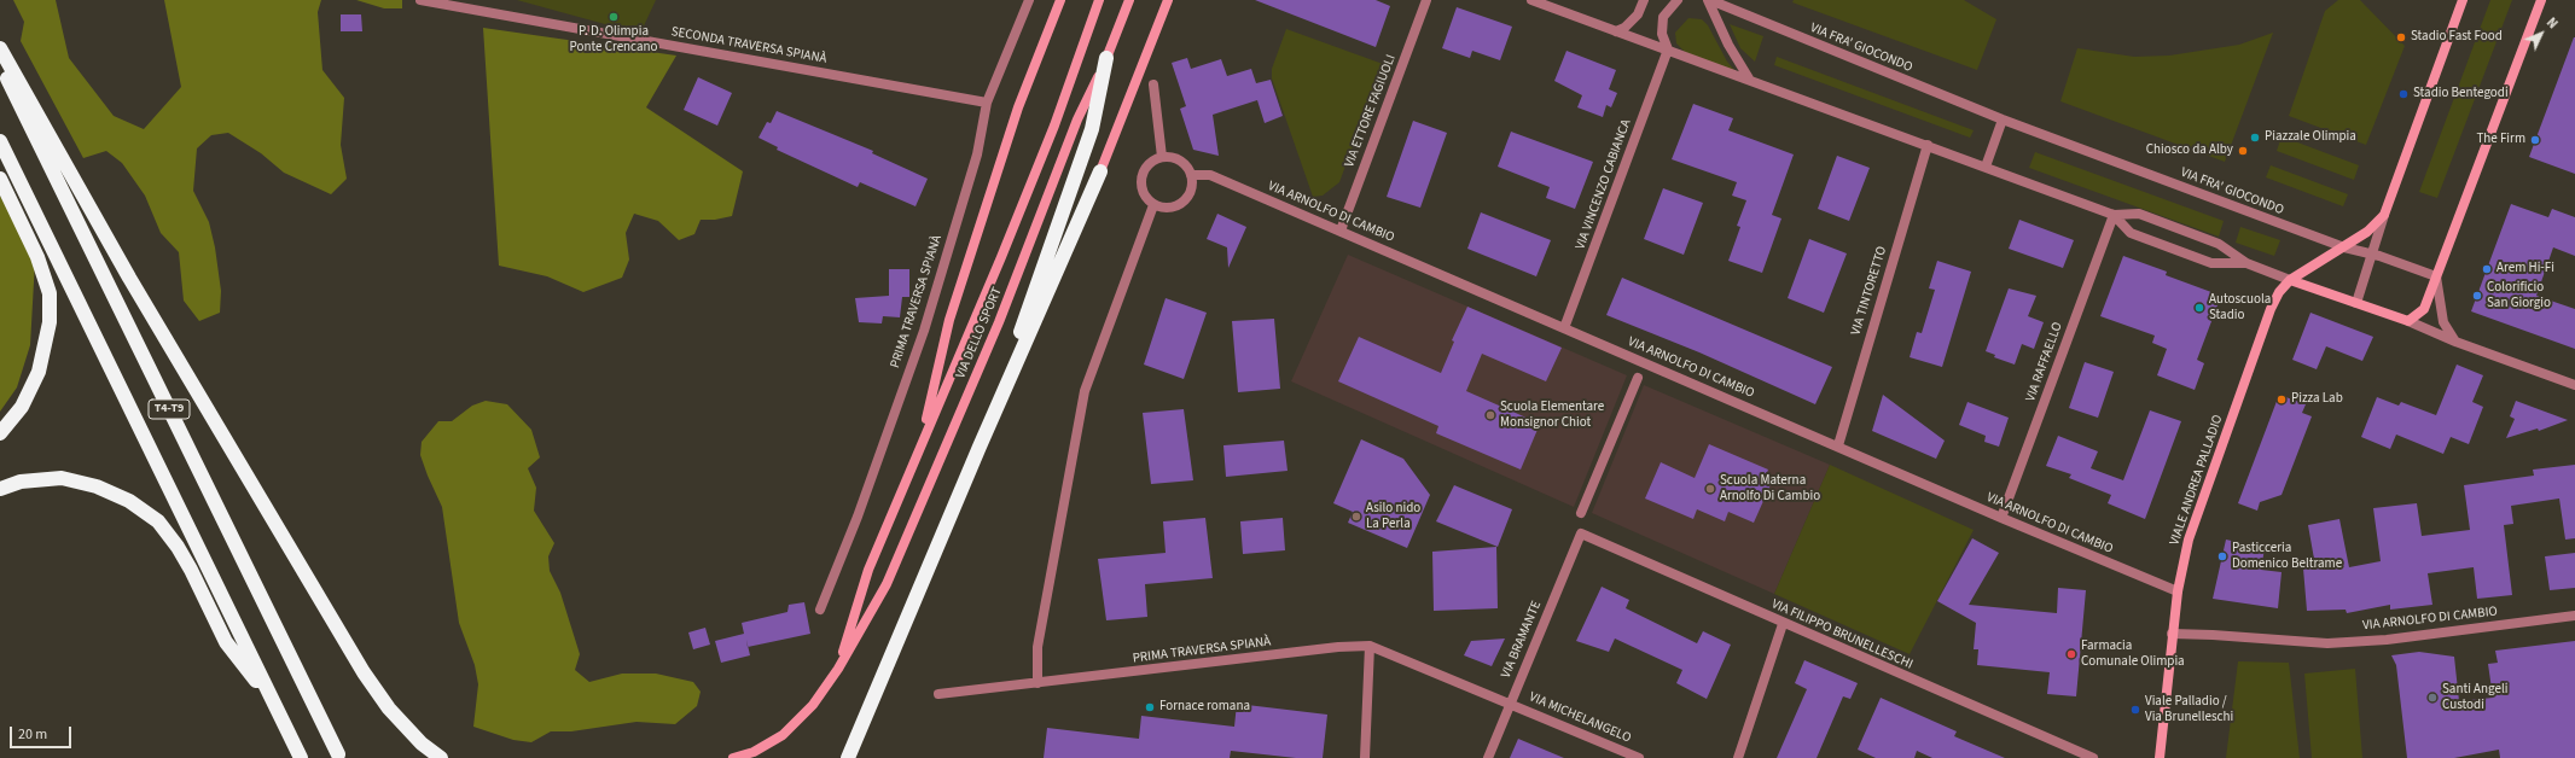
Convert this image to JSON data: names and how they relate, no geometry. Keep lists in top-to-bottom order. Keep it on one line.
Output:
{"streets":{"highway":["T4-T9"],"street":["SECONDA TRAVERSA SPIANÀ","VIA FRA' GIOCONDO","VIA ETTORE FAGIUOLI","VIA VINCENZO CABIANCA","VIA ARNOLFO DI CAMBIO","VIA TINTORETTO","PRIMA TRAVERSA SPIANÀ","VIA DELLO SPORT","VIA RAFFAELLO","VIALE ANDREA PALLADIO","VIA FILIPPO BRUNELLESCHI","VIA BRAMANTE","VIA MICHELANGELO"]},"crossings":[["SECONDA TRAVERSA SPIANÀ","PRIMA TRAVERSA SPIANÀ"],["VIA ETTORE FAGIUOLI","VIA ARNOLFO DI CAMBIO"],["VIA VINCENZO CABIANCA","VIA ARNOLFO DI CAMBIO"],["VIA ARNOLFO DI CAMBIO","VIA TINTORETTO"],["VIA ARNOLFO DI CAMBIO","VIA RAFFAELLO"],["VIA ARNOLFO DI CAMBIO","VIALE ANDREA PALLADIO"],["PRIMA TRAVERSA SPIANÀ","VIA BRAMANTE"],["PRIMA TRAVERSA SPIANÀ","VIA MICHELANGELO"],["VIA FILIPPO BRUNELLESCHI","VIA BRAMANTE"],["VIA BRAMANTE","VIA MICHELANGELO"]],"places":["P. D. Olimpia Ponte Crencano","Stadio Fast Food","Stadio Bentegodi","Piazzale Olimpia","The Firm","Chiosco da Alby","Arem Hi-Fi","Colorificio San Giorgio","Autoscuola Stadio","Pizza Lab","Scuola Elementare Monsignor Chiot","Scuola Materna Arnolfo Di Cambio","Asilo nido La Perla","Pasticceria Domenico Beltrame","Farmacia Comunale Olimpia","Santi Angeli Custodi","Fornace romana","Viale Palladio / Via Brunelleschi"],"scale_bar":"20 m","north":"top right"}
